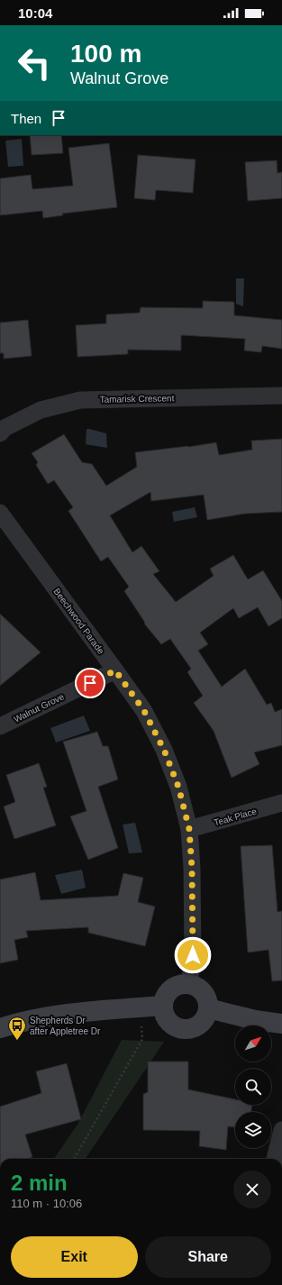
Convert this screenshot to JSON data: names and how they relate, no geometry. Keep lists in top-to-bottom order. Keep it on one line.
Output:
{"streets":{"street":["Tamarisk Crescent","Beechwood Parade","Walnut Grove","Teak Place"]},"crossings":[["Beechwood Parade","Walnut Grove"],["Beechwood Parade","Teak Place"]],"places":{"bus stop":["Shepherds Dr after Appletree Dr"]},"north":"top right","page":{"status":"10:04","turn":["100 m","Walnut Grove"],"then":"Then","heading":["2 min","110 m · 10:06"],"buttons":["Exit","Share"]}}
